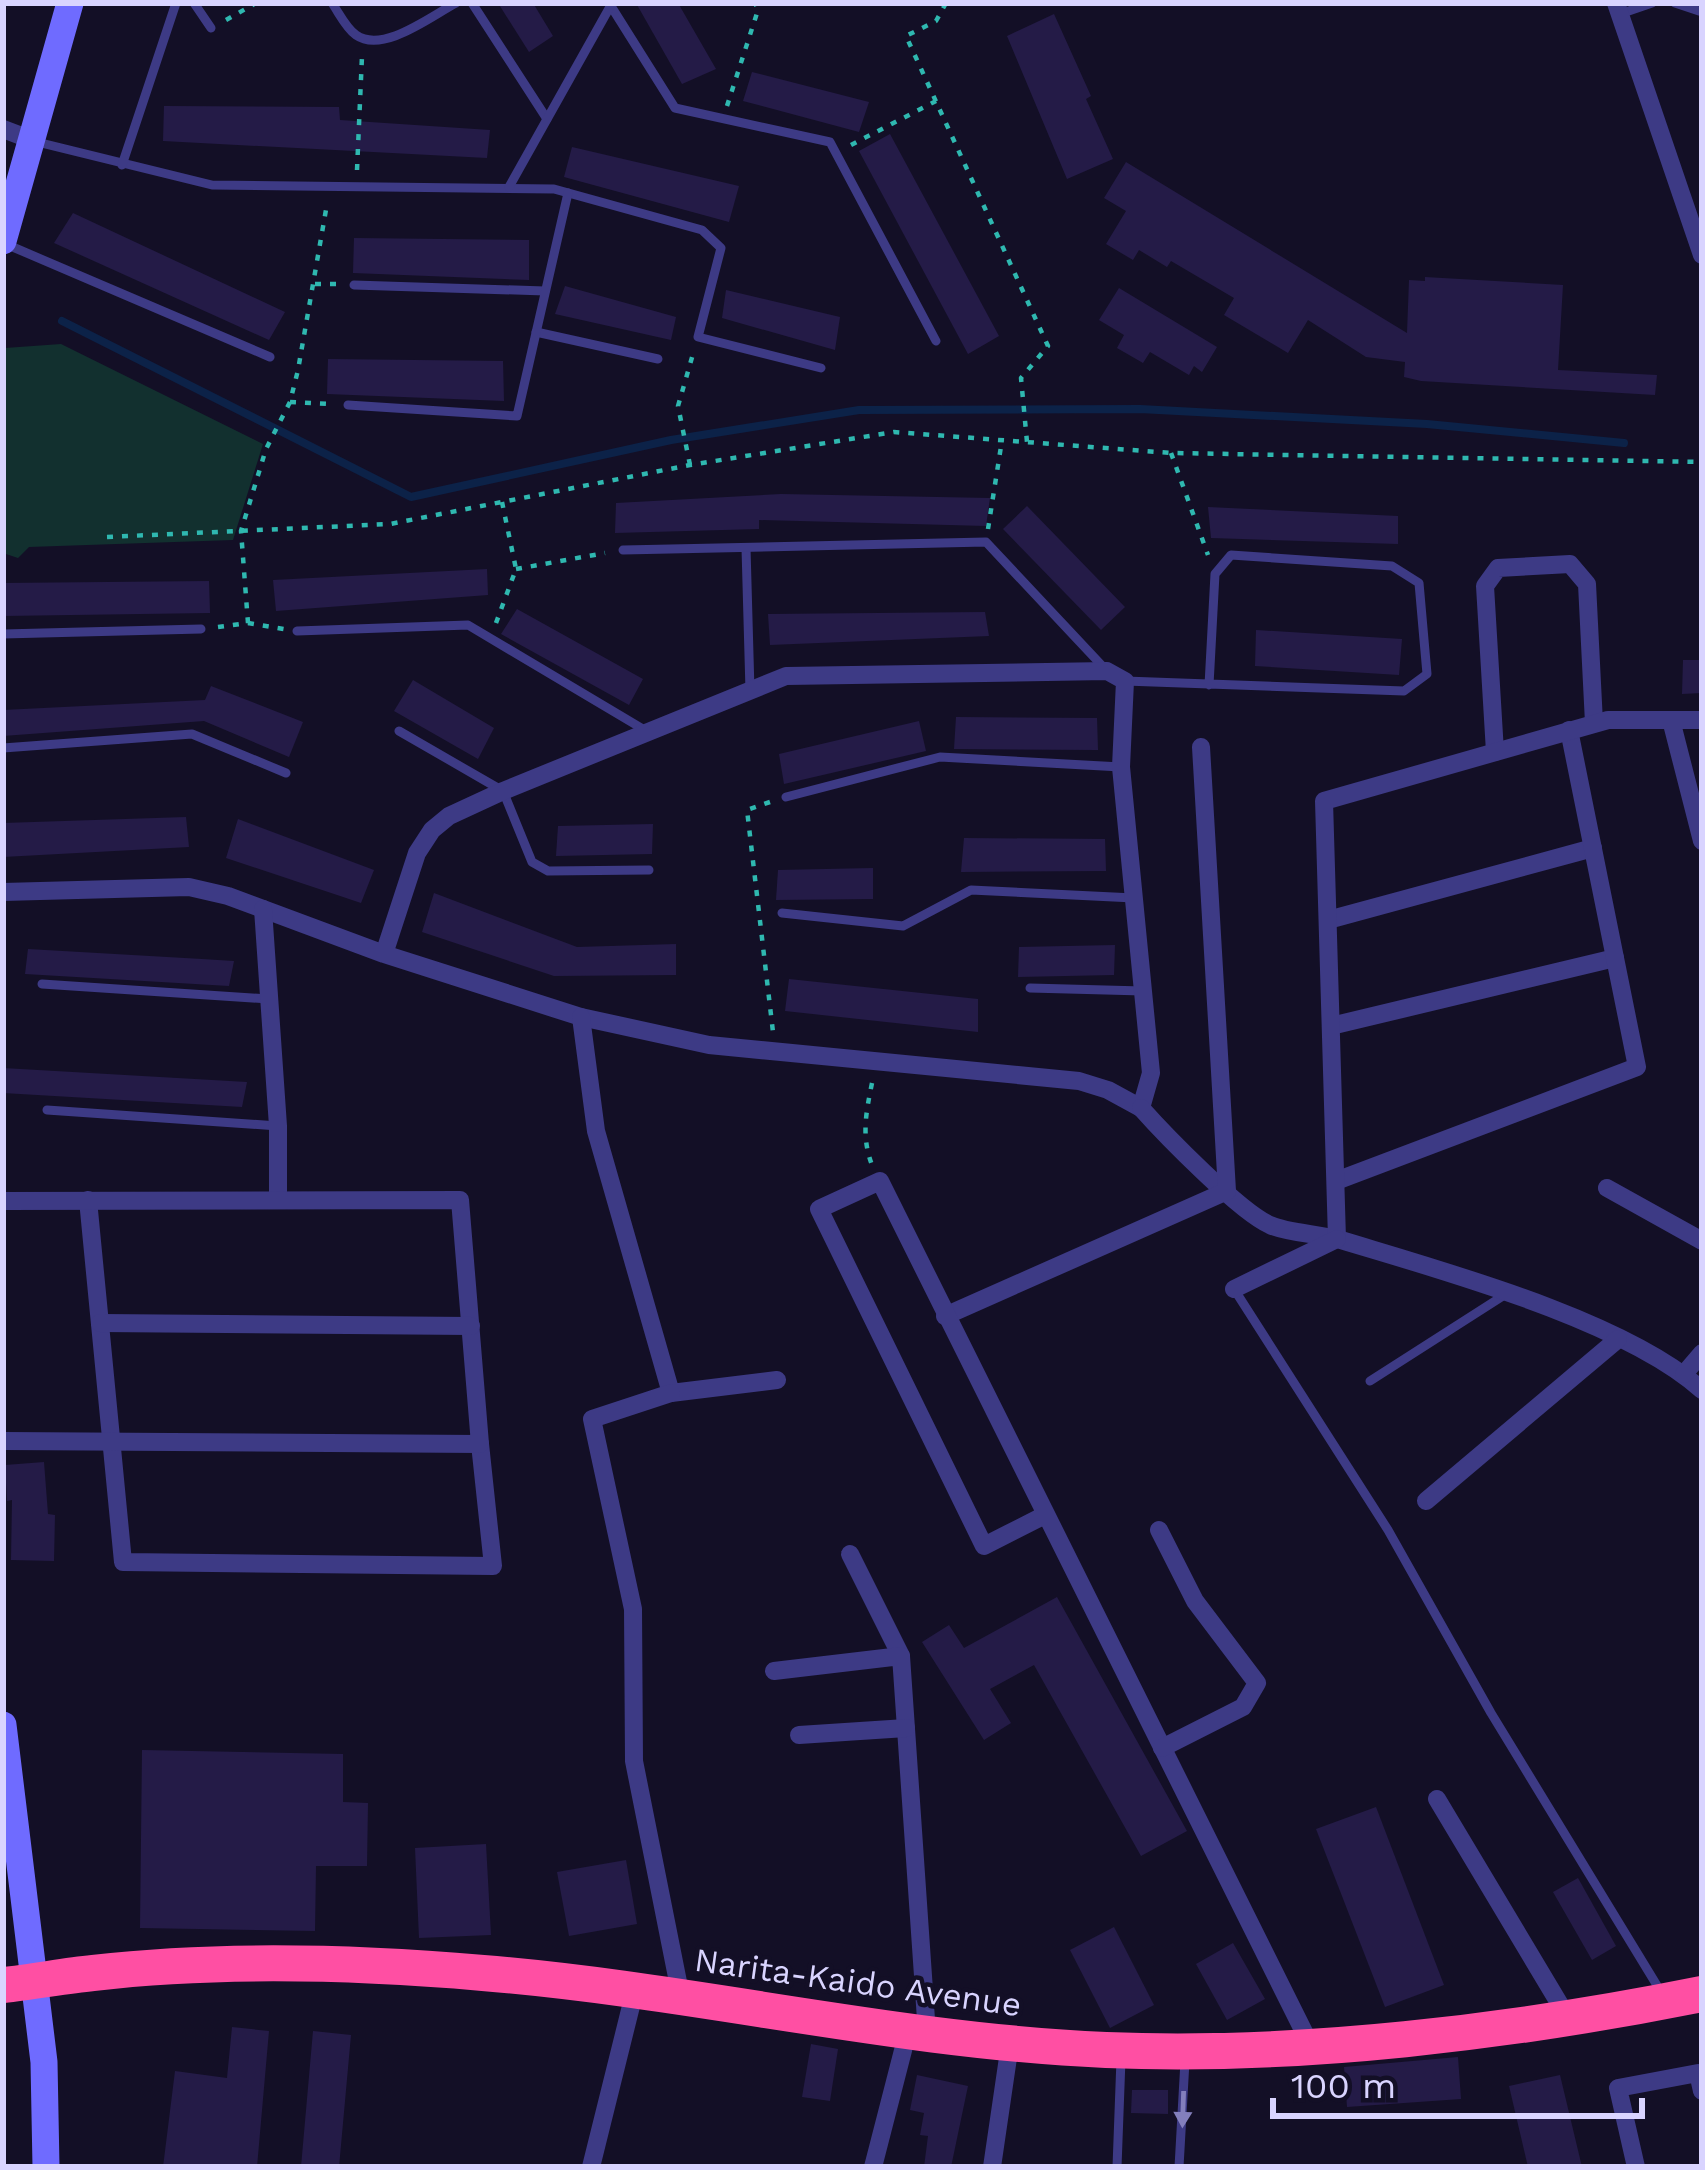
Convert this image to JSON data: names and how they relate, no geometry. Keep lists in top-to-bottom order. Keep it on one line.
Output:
{"streets":{"highway":["Narita-Kaido Avenue"]},"scale_bar":"100 m"}
